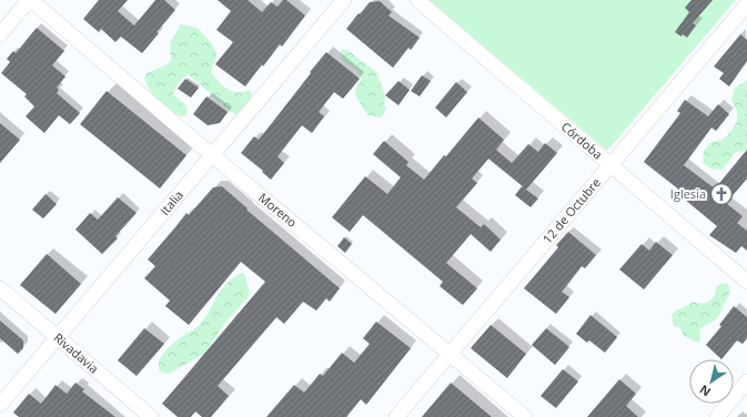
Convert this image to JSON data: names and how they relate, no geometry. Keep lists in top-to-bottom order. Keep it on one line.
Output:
{"streets":{"street":["Córdoba","Italia","Moreno","12 de Octubre","Rivadavia"]},"crossings":[["Córdoba","12 de Octubre"],["Italia","Moreno"],["Italia","Rivadavia"],["Moreno","12 de Octubre"]],"places":{"church":["Iglesia"]},"north":"bottom left"}
